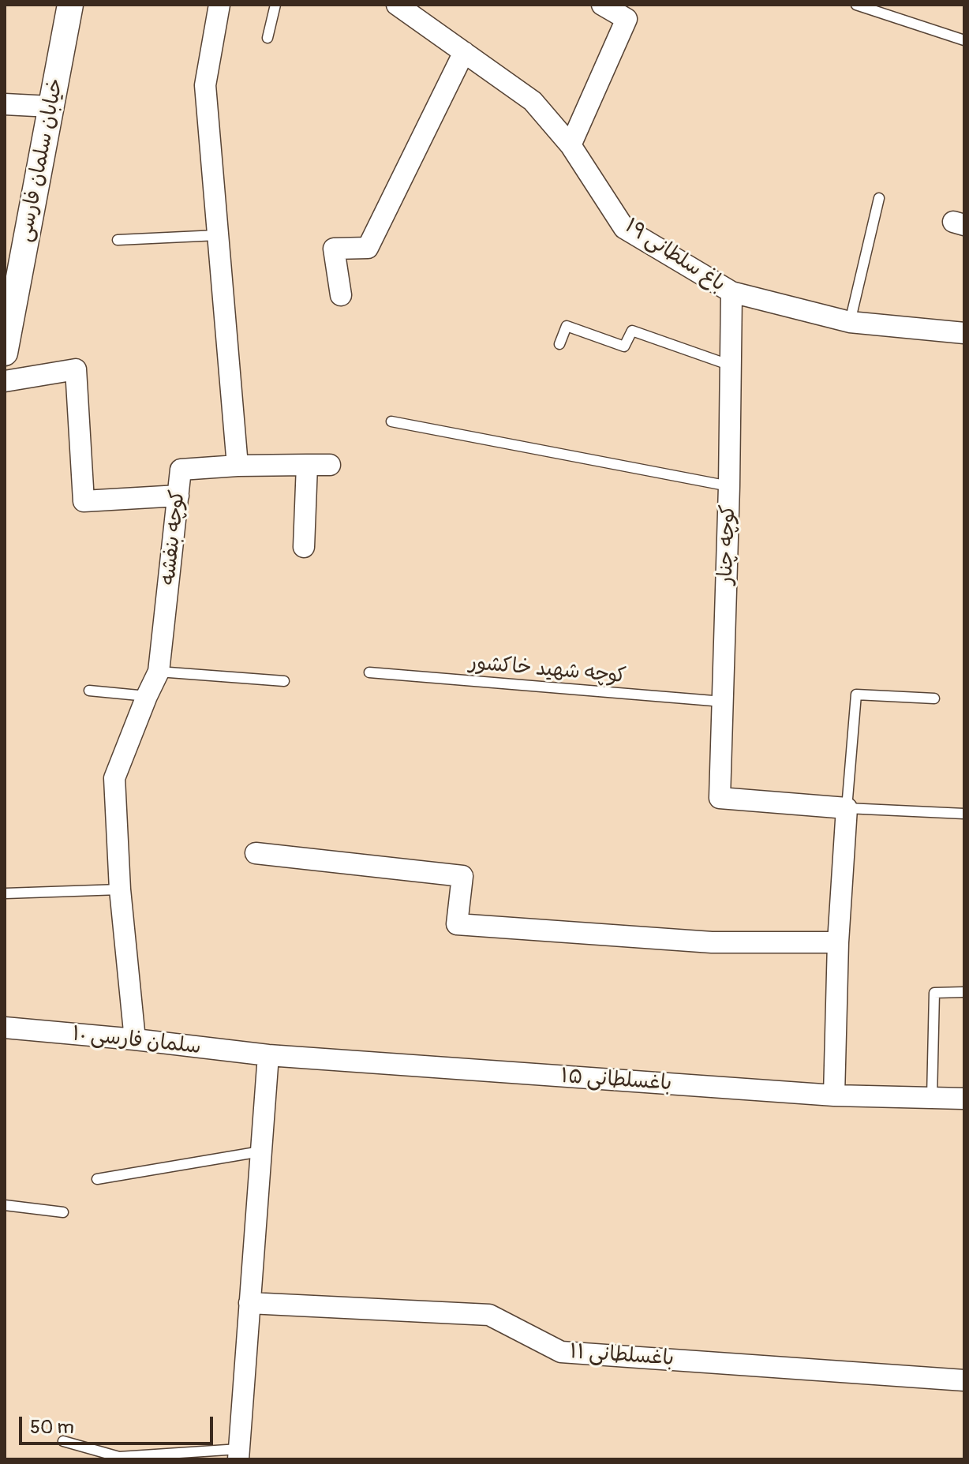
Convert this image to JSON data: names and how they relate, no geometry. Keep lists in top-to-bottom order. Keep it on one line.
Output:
{"streets":{"street":["خیابان سلمان فارسی","باغ سلطانی ۱۹","کوچه بنفشه","کوچه چنار","سلمان فارسی ۱۰","باغسلطانی ۱۵","باغسلطانی ۱۱"],"lane":["کوچه شهید خاکشور"]},"crossings":[["باغ سلطانی ۱۹","کوچه چنار"],["کوچه بنفشه","سلمان فارسی ۱۰"],["کوچه چنار","کوچه شهید خاکشور"],["سلمان فارسی ۱۰","باغسلطانی ۱۵"]],"scale_bar":"50 m"}
